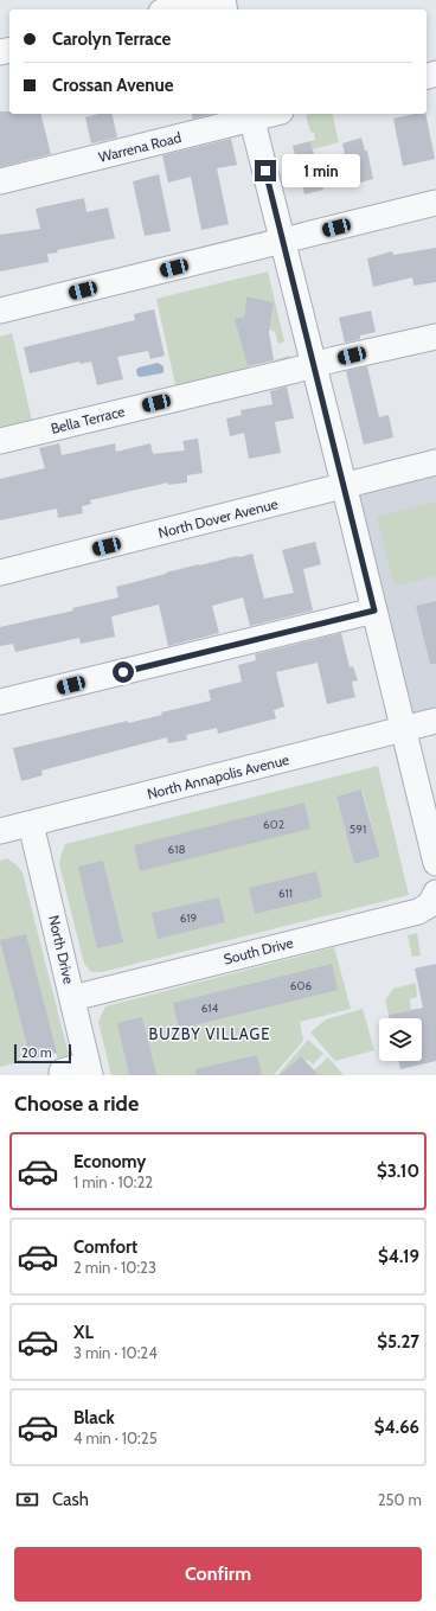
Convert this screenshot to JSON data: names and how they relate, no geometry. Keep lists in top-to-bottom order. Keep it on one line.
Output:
{"streets":{"street":["Warrena Road","Bella Terrace","North Dover Avenue","North Annapolis Avenue","North Drive","South Drive"]},"crossings":[["North Annapolis Avenue","North Drive"],["North Drive","South Drive"]],"districts":["BUZBY VILLAGE"],"house_numbers":["602","591","618","611","619","606","614"],"scale_bar":"20 m","page":{"banner":["Carolyn Terrace","Crossan Avenue"],"bubble":"1 min","scale":"20 m","heading":"Choose a ride","list":[{"name":"Economy","note":"1 min · 10:22","value":"$3.10"},{"name":"Comfort","note":"2 min · 10:23","value":"$4.19"},{"name":"XL","note":"3 min · 10:24","value":"$5.27"},{"name":"Black","note":"4 min · 10:25","value":"$4.66"}],"pay":["Cash","250 m"],"buttons":"Confirm"}}
